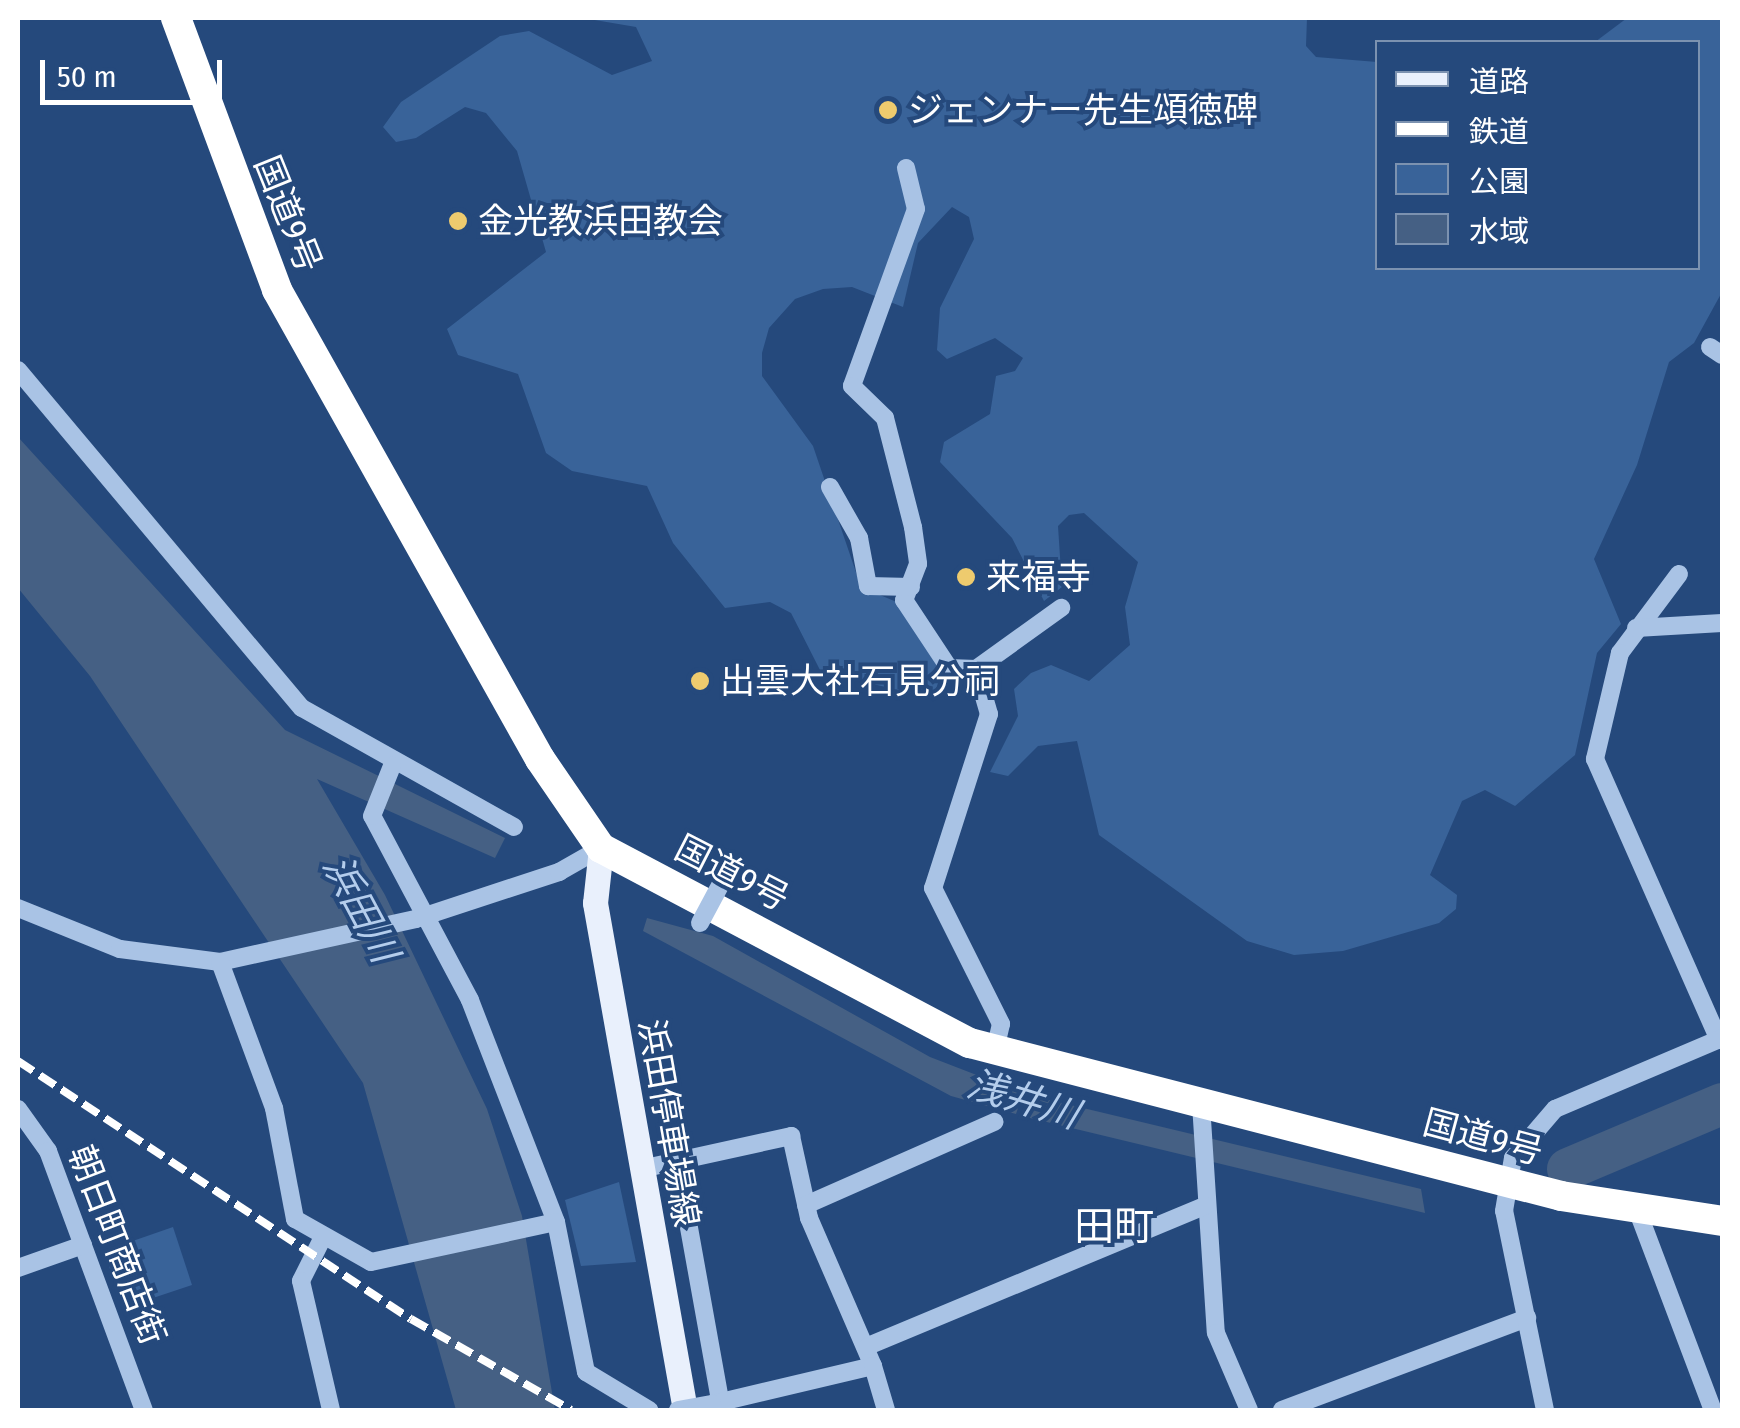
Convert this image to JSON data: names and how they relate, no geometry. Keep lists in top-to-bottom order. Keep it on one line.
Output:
{"streets":{"highway":["国道9号"],"main road":["浜田停車場線"],"street":["朝日町商店街"]},"crossings":[["国道9号","浜田停車場線"]],"districts":["田町"],"water":["浜田川","浅井川"],"places":["ジェンナー先生頌徳碑","金光教浜田教会","来福寺","出雲大社石見分祠"],"legend":["道路","鉄道","公園","水域"],"scale_bar":"50 m"}
